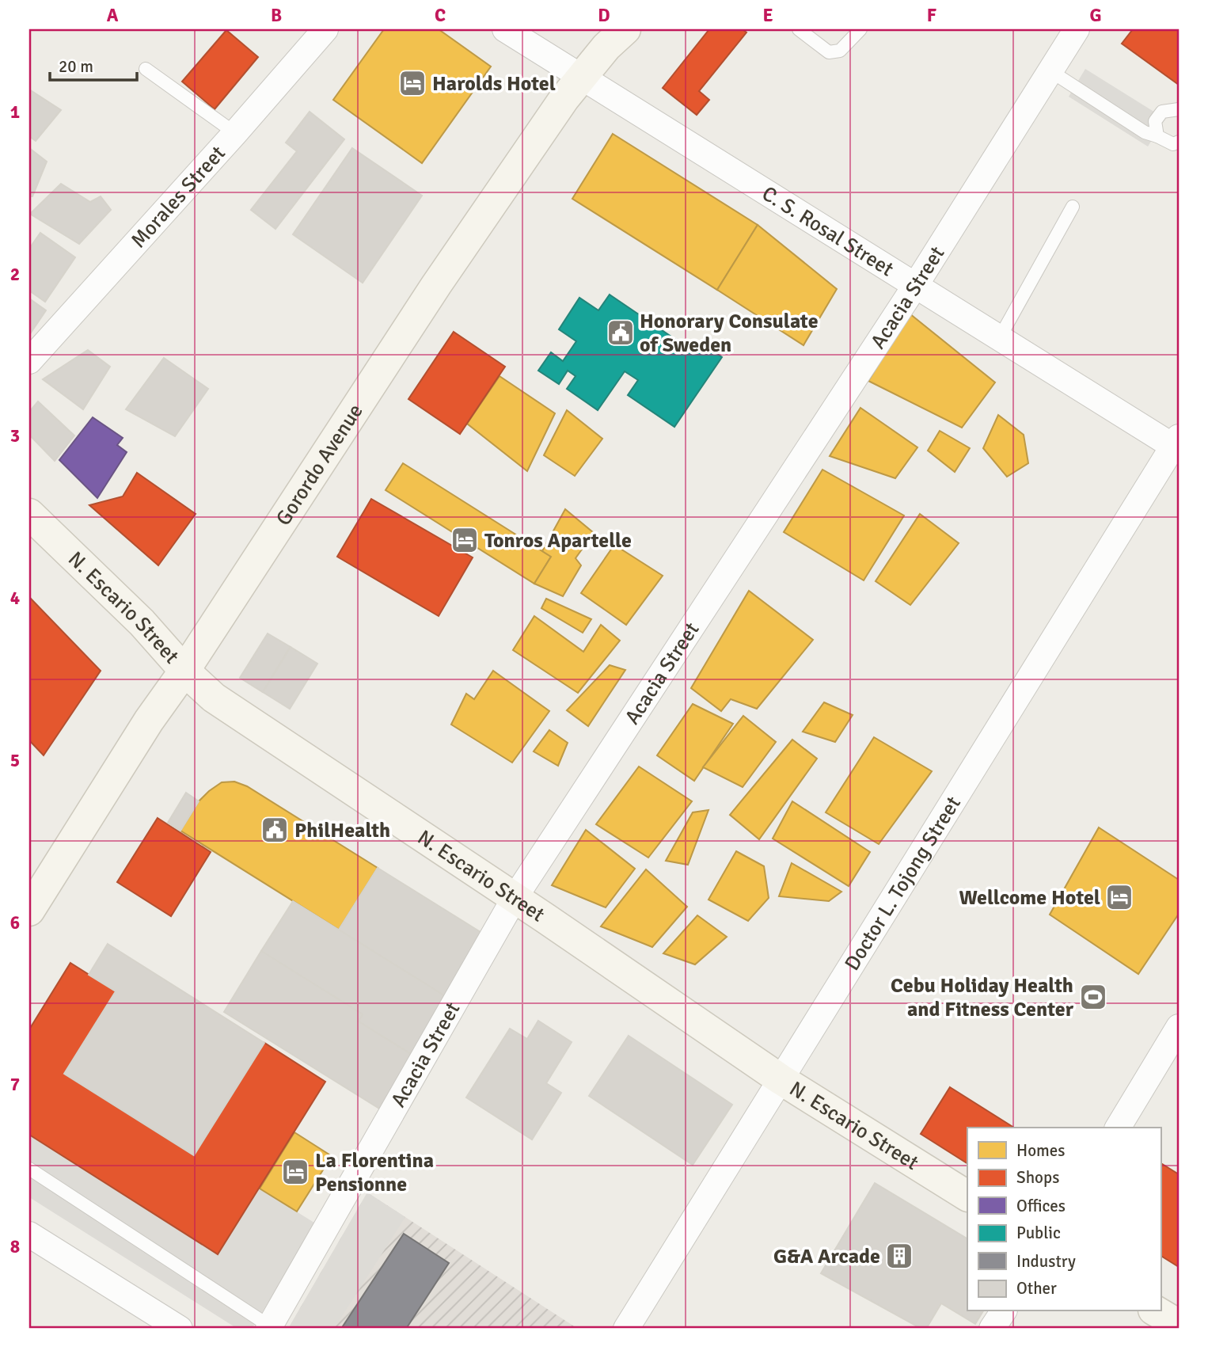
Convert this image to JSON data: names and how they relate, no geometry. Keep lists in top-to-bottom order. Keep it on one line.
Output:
{"streets":{"main road":["Gorordo Avenue","N. Escario Street"],"street":["Morales Street","C. S. Rosal Street","Acacia Street","Doctor L. Tojong Street"]},"crossings":[["C. S. Rosal Street","Acacia Street"],["C. S. Rosal Street","Gorordo Avenue"],["C. S. Rosal Street","Doctor L. Tojong Street"],["Acacia Street","N. Escario Street"],["Gorordo Avenue","N. Escario Street"],["N. Escario Street","Doctor L. Tojong Street"]],"places":{"hotel":["Harolds Hotel","Tonros Apartelle","Wellcome Hotel","La Florentina Pensionne"],"public building":["Honorary Consulate of Sweden","PhilHealth"],"sports":["Cebu Holiday Health and Fitness Center"],"building":["G&A Arcade"]},"legend":["Homes","Shops","Offices","Public","Industry","Other"],"scale_bar":"20 m","grid":{"columns":["A","B","C","D","E","F","G"],"rows":["1","2","3","4","5","6","7","8"]}}
